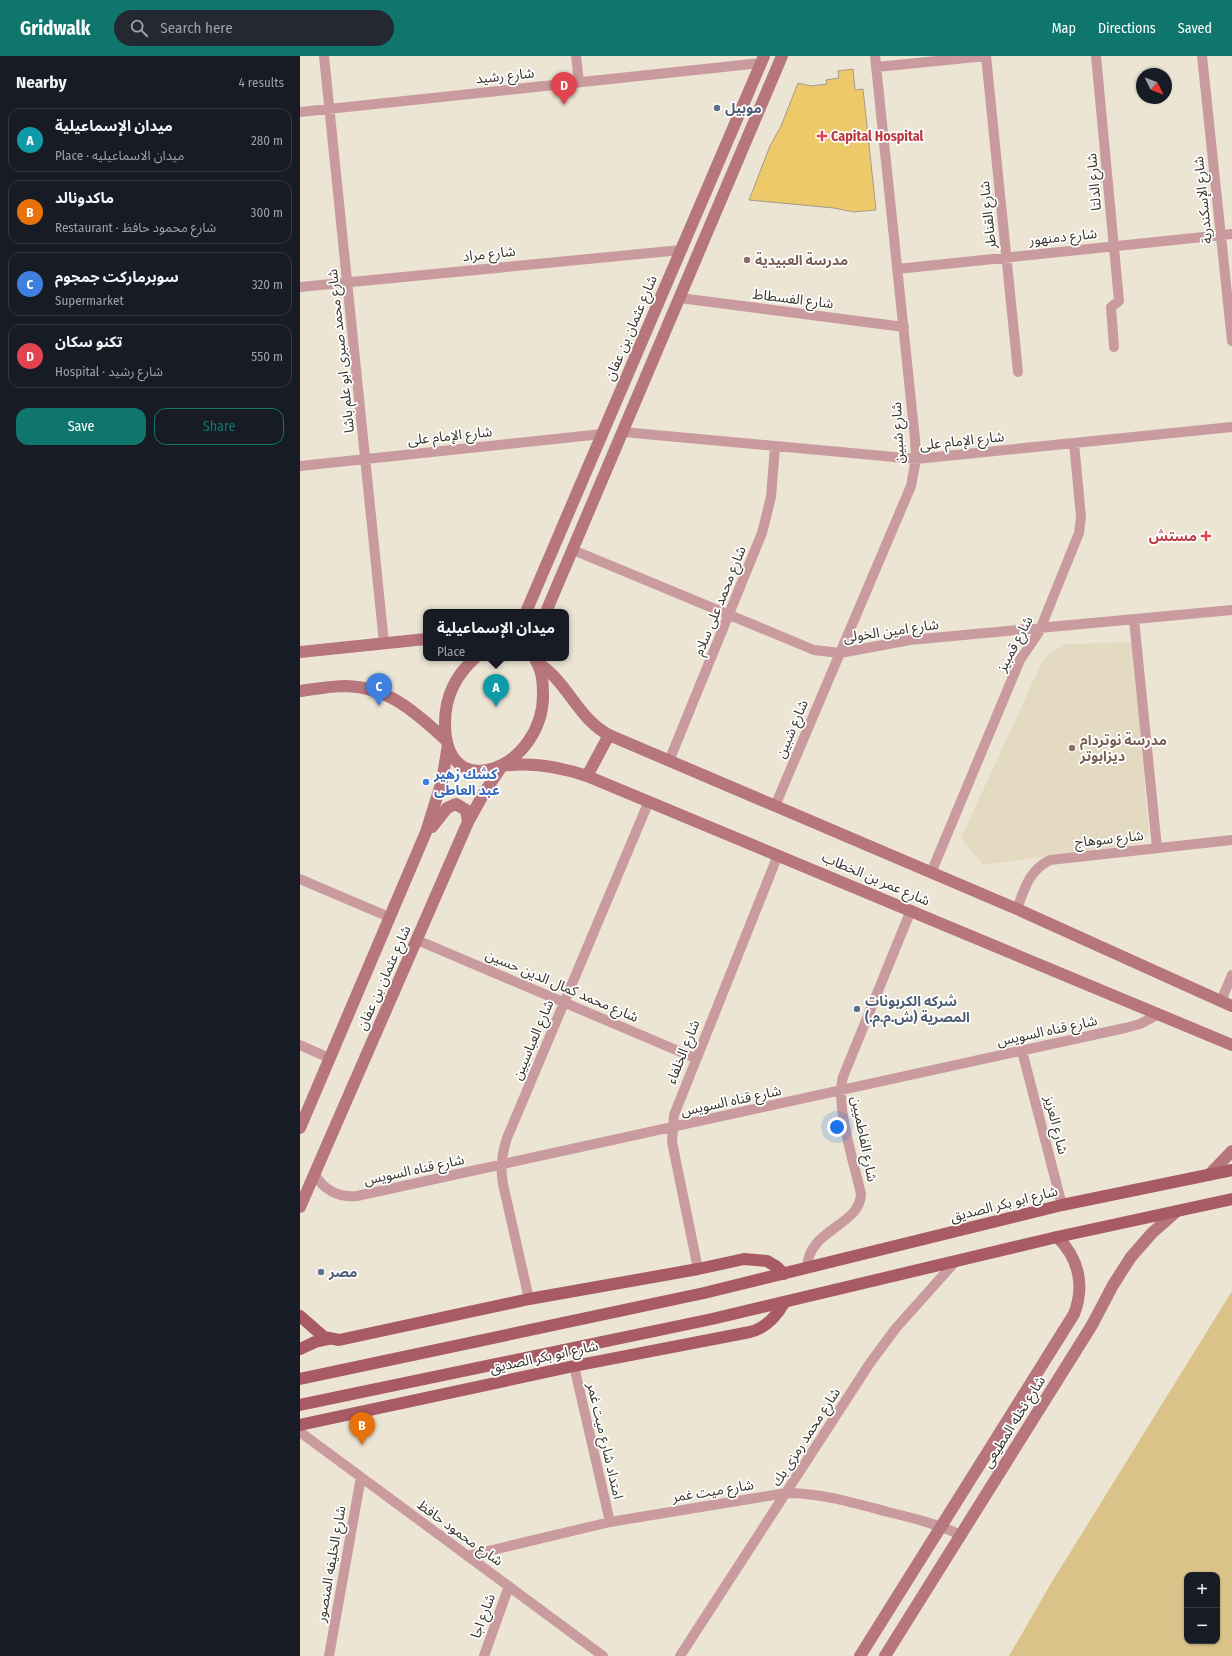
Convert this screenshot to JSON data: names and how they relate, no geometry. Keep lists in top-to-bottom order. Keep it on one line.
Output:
{"streets":{"main road":["شارع ابو بكر الصديق"],"street":["شارع رشيد","شارع الدلتا","شارع الإسكندرية","شارع القناطر","شارع دمنهور","شارع مراد","شارع الفسطاط","شارع عثمان بن عفان","شارع محمد صبرى ابو علم باشا","شارع شبين","شارع الإمام على","شارع محمد على سلام","شارع امين الخولى","شارع قمبيز","شارع سوهاج","شارع عمر بن الخطاب","شارع محمد كمال الدين حسين","شارع قناه السويس","شارع العباسيين","شارع الخلفاء","شارع العزيز","شارع الفاطميين","شارع نخله المطيعى","شارع محمد رمزى بك","امتداد شارع ميت غمر","شارع ميت غمر","شارع محمود حافظ","شارع الخليفه المنصور","شارع اجا"]},"crossings":[["شارع رشيد","شارع عثمان بن عفان"],["شارع رشيد","شارع محمد صبرى ابو علم باشا"],["شارع الدلتا","شارع دمنهور"],["شارع الإسكندرية","شارع دمنهور"],["شارع القناطر","شارع دمنهور"],["شارع دمنهور","شارع شبين"],["شارع مراد","شارع عثمان بن عفان"],["شارع مراد","شارع محمد صبرى ابو علم باشا"],["شارع الفسطاط","شارع شبين"],["شارع عثمان بن عفان","شارع الإمام على"],["شارع عثمان بن عفان","شارع عمر بن الخطاب"],["شارع عثمان بن عفان","شارع محمد كمال الدين حسين"],["شارع عثمان بن عفان","شارع قناه السويس"],["شارع محمد صبرى ابو علم باشا","شارع الإمام على"],["شارع شبين","شارع الإمام على"],["شارع شبين","شارع امين الخولى"],["شارع شبين","شارع عمر بن الخطاب"],["شارع الإمام على","شارع محمد على سلام"],["شارع الإمام على","شارع قمبيز"],["شارع محمد على سلام","شارع امين الخولى"],["شارع محمد على سلام","شارع عمر بن الخطاب"],["شارع امين الخولى","شارع قمبيز"],["شارع قمبيز","شارع عمر بن الخطاب"],["شارع سوهاج","شارع عمر بن الخطاب"],["شارع عمر بن الخطاب","شارع قناه السويس"],["شارع عمر بن الخطاب","شارع العباسيين"],["شارع عمر بن الخطاب","شارع الخلفاء"],["شارع عمر بن الخطاب","شارع الفاطميين"],["شارع محمد كمال الدين حسين","شارع العباسيين"],["شارع محمد كمال الدين حسين","شارع الخلفاء"],["شارع قناه السويس","شارع العباسيين"],["شارع قناه السويس","شارع الخلفاء"],["شارع قناه السويس","شارع العزيز"],["شارع قناه السويس","شارع الفاطميين"],["شارع العزيز","شارع ابو بكر الصديق"],["شارع الفاطميين","شارع ابو بكر الصديق"],["شارع ابو بكر الصديق","شارع نخله المطيعى"],["شارع ابو بكر الصديق","شارع محمد رمزى بك"],["شارع ابو بكر الصديق","امتداد شارع ميت غمر"],["شارع نخله المطيعى","شارع ميت غمر"],["شارع محمد رمزى بك","شارع ميت غمر"],["امتداد شارع ميت غمر","شارع ميت غمر"],["شارع ميت غمر","شارع محمود حافظ"],["شارع محمود حافظ","شارع الخليفه المنصور"],["شارع محمود حافظ","شارع اجا"]],"places":{"other":["موبيل","مدرسة العبيدية","مدرسة نوتردام ديزابوتر","كشك زهير عبد العاطى","شركه الكربونات المصرية (ش.م.م.)","مصر"],"health":["Capital Hospital","مستش"]},"north":"bottom right","page":{"header":"Gridwalk","search":"Search here","nav":["Map","Directions","Saved"],"heading":["Nearby","4 results"],"pins":["D","C","A","B"],"list":[{"mark":"A","name":"ميدان الإسماعيلية","note":"Place · ميدان الاسماعيليه","value":"280 m"},{"mark":"B","name":"ماكدونالد","note":"Restaurant · شارع محمود حافظ","value":"300 m"},{"mark":"C","name":"سوبرماركت جمجوم","note":"Supermarket","value":"320 m"},{"mark":"D","name":"تكنو سكان","note":"Hospital · شارع رشيد","value":"550 m"}],"buttons":["Save","Share"],"popup":["ميدان الإسماعيلية","Place"],"map_buttons":["+","−"]}}
